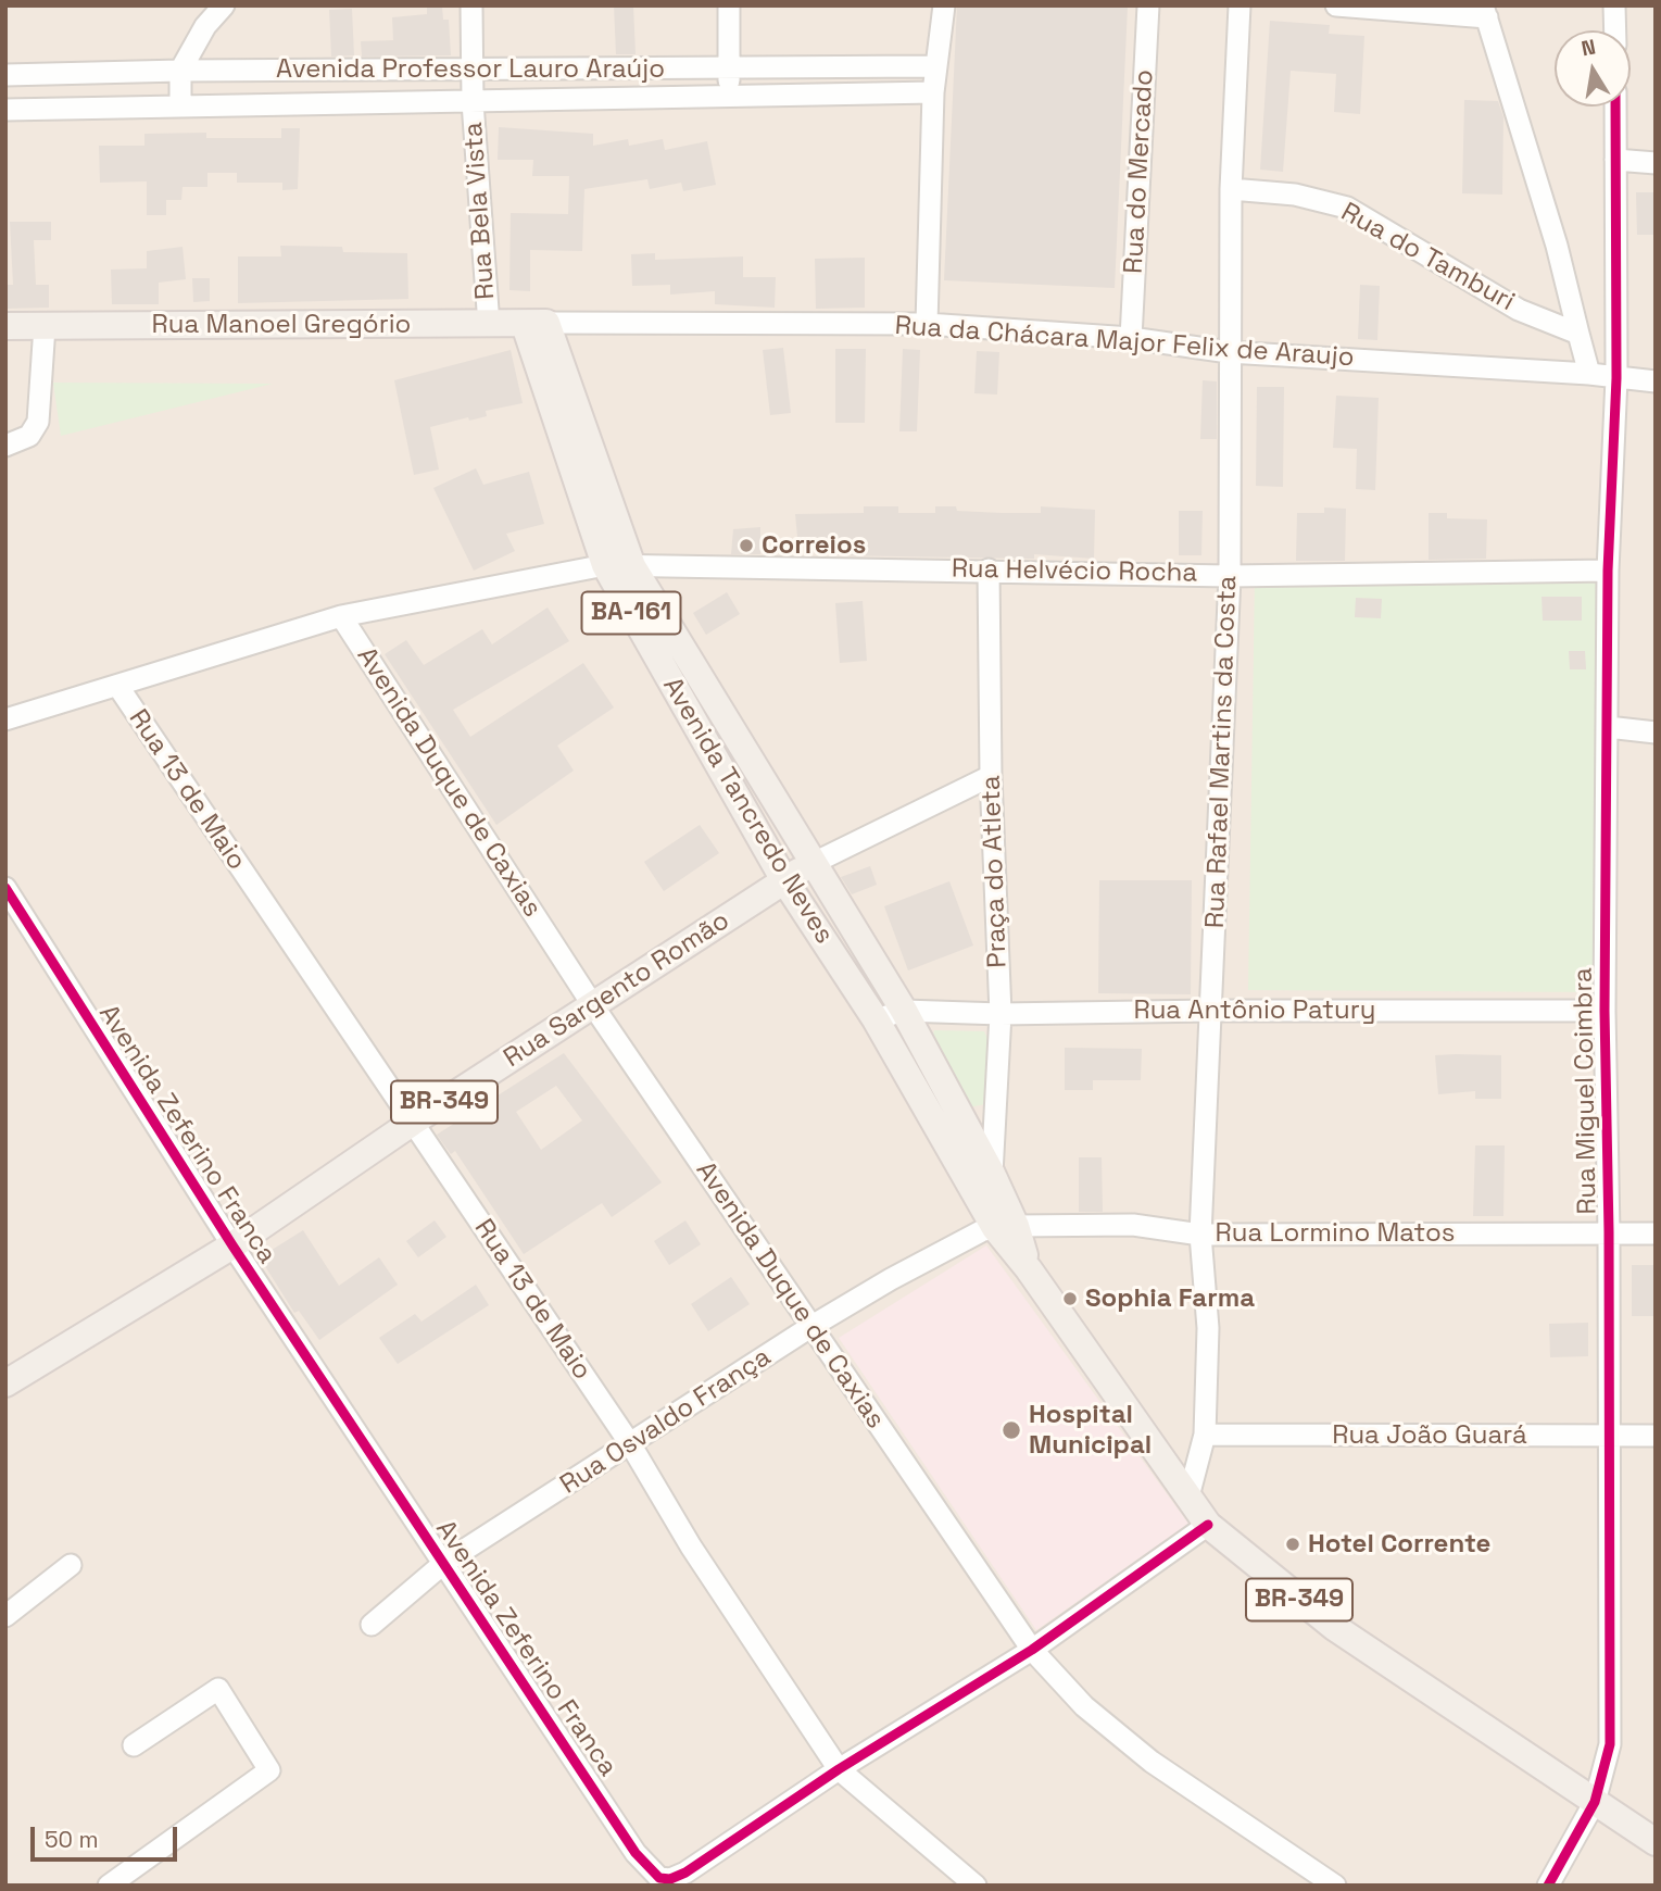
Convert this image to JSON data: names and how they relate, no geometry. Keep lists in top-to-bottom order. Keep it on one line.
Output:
{"streets":{"main road":["Rua Manoel Gregório","BA-161","Avenida Tancredo Neves","Rua Sargento Romão","BR-349"],"street":["Avenida Professor Lauro Araújo","Rua do Mercado","Rua Bela Vista","Rua do Tamburi","Rua da Chácara Major Felix de Araujo","Rua Helvécio Rocha","Rua Rafael Martins da Costa","Avenida Duque de Caxias","Rua 13 de Maio","Praça do Atleta","Rua Antônio Patury","Rua Miguel Coimbra","Avenida Zeferino Franca","Rua Lormino Matos","Rua Osvaldo França","Rua João Guará"]},"crossings":[["Avenida Professor Lauro Araújo","Rua Bela Vista"],["Rua do Mercado","Rua da Chácara Major Felix de Araujo"],["Rua Bela Vista","Rua Manoel Gregório"],["Rua do Tamburi","Rua Rafael Martins da Costa"],["Rua Manoel Gregório","Rua da Chácara Major Felix de Araujo"],["Rua Manoel Gregório","Avenida Tancredo Neves"],["Rua da Chácara Major Felix de Araujo","Rua Rafael Martins da Costa"],["Rua da Chácara Major Felix de Araujo","Avenida Tancredo Neves"],["Rua da Chácara Major Felix de Araujo","Rua Miguel Coimbra"],["Rua Helvécio Rocha","Rua Rafael Martins da Costa"],["Rua Helvécio Rocha","Avenida Duque de Caxias"],["Rua Helvécio Rocha","Rua 13 de Maio"],["Rua Helvécio Rocha","Avenida Tancredo Neves"],["Rua Helvécio Rocha","Praça do Atleta"],["Rua Helvécio Rocha","Rua Miguel Coimbra"],["Rua Rafael Martins da Costa","Avenida Tancredo Neves"],["Rua Rafael Martins da Costa","Rua Antônio Patury"],["Rua Rafael Martins da Costa","Rua Lormino Matos"],["Rua Rafael Martins da Costa","Rua João Guará"],["Avenida Duque de Caxias","Rua Sargento Romão"],["Avenida Duque de Caxias","Avenida Zeferino Franca"],["Avenida Duque de Caxias","Rua Osvaldo França"],["Rua 13 de Maio","Rua Sargento Romão"],["Rua 13 de Maio","Avenida Zeferino Franca"],["Rua 13 de Maio","Rua Osvaldo França"],["Avenida Tancredo Neves","Praça do Atleta"],["Avenida Tancredo Neves","Rua Sargento Romão"],["Avenida Tancredo Neves","Rua Antônio Patury"],["Avenida Tancredo Neves","Rua Miguel Coimbra"],["Avenida Tancredo Neves","Avenida Zeferino Franca"],["Avenida Tancredo Neves","Rua Lormino Matos"],["Avenida Tancredo Neves","Rua Osvaldo França"],["Praça do Atleta","Rua Antônio Patury"],["Rua Sargento Romão","Avenida Zeferino Franca"],["Rua Antônio Patury","Rua Miguel Coimbra"],["Rua Miguel Coimbra","Rua Lormino Matos"],["Rua Miguel Coimbra","Rua João Guará"],["Avenida Zeferino Franca","Rua Osvaldo França"],["Rua Lormino Matos","Rua Osvaldo França"]],"places":["Correios","Sophia Farma","Hospital Municipal","Hotel Corrente"],"scale_bar":"50 m","north":"top"}
